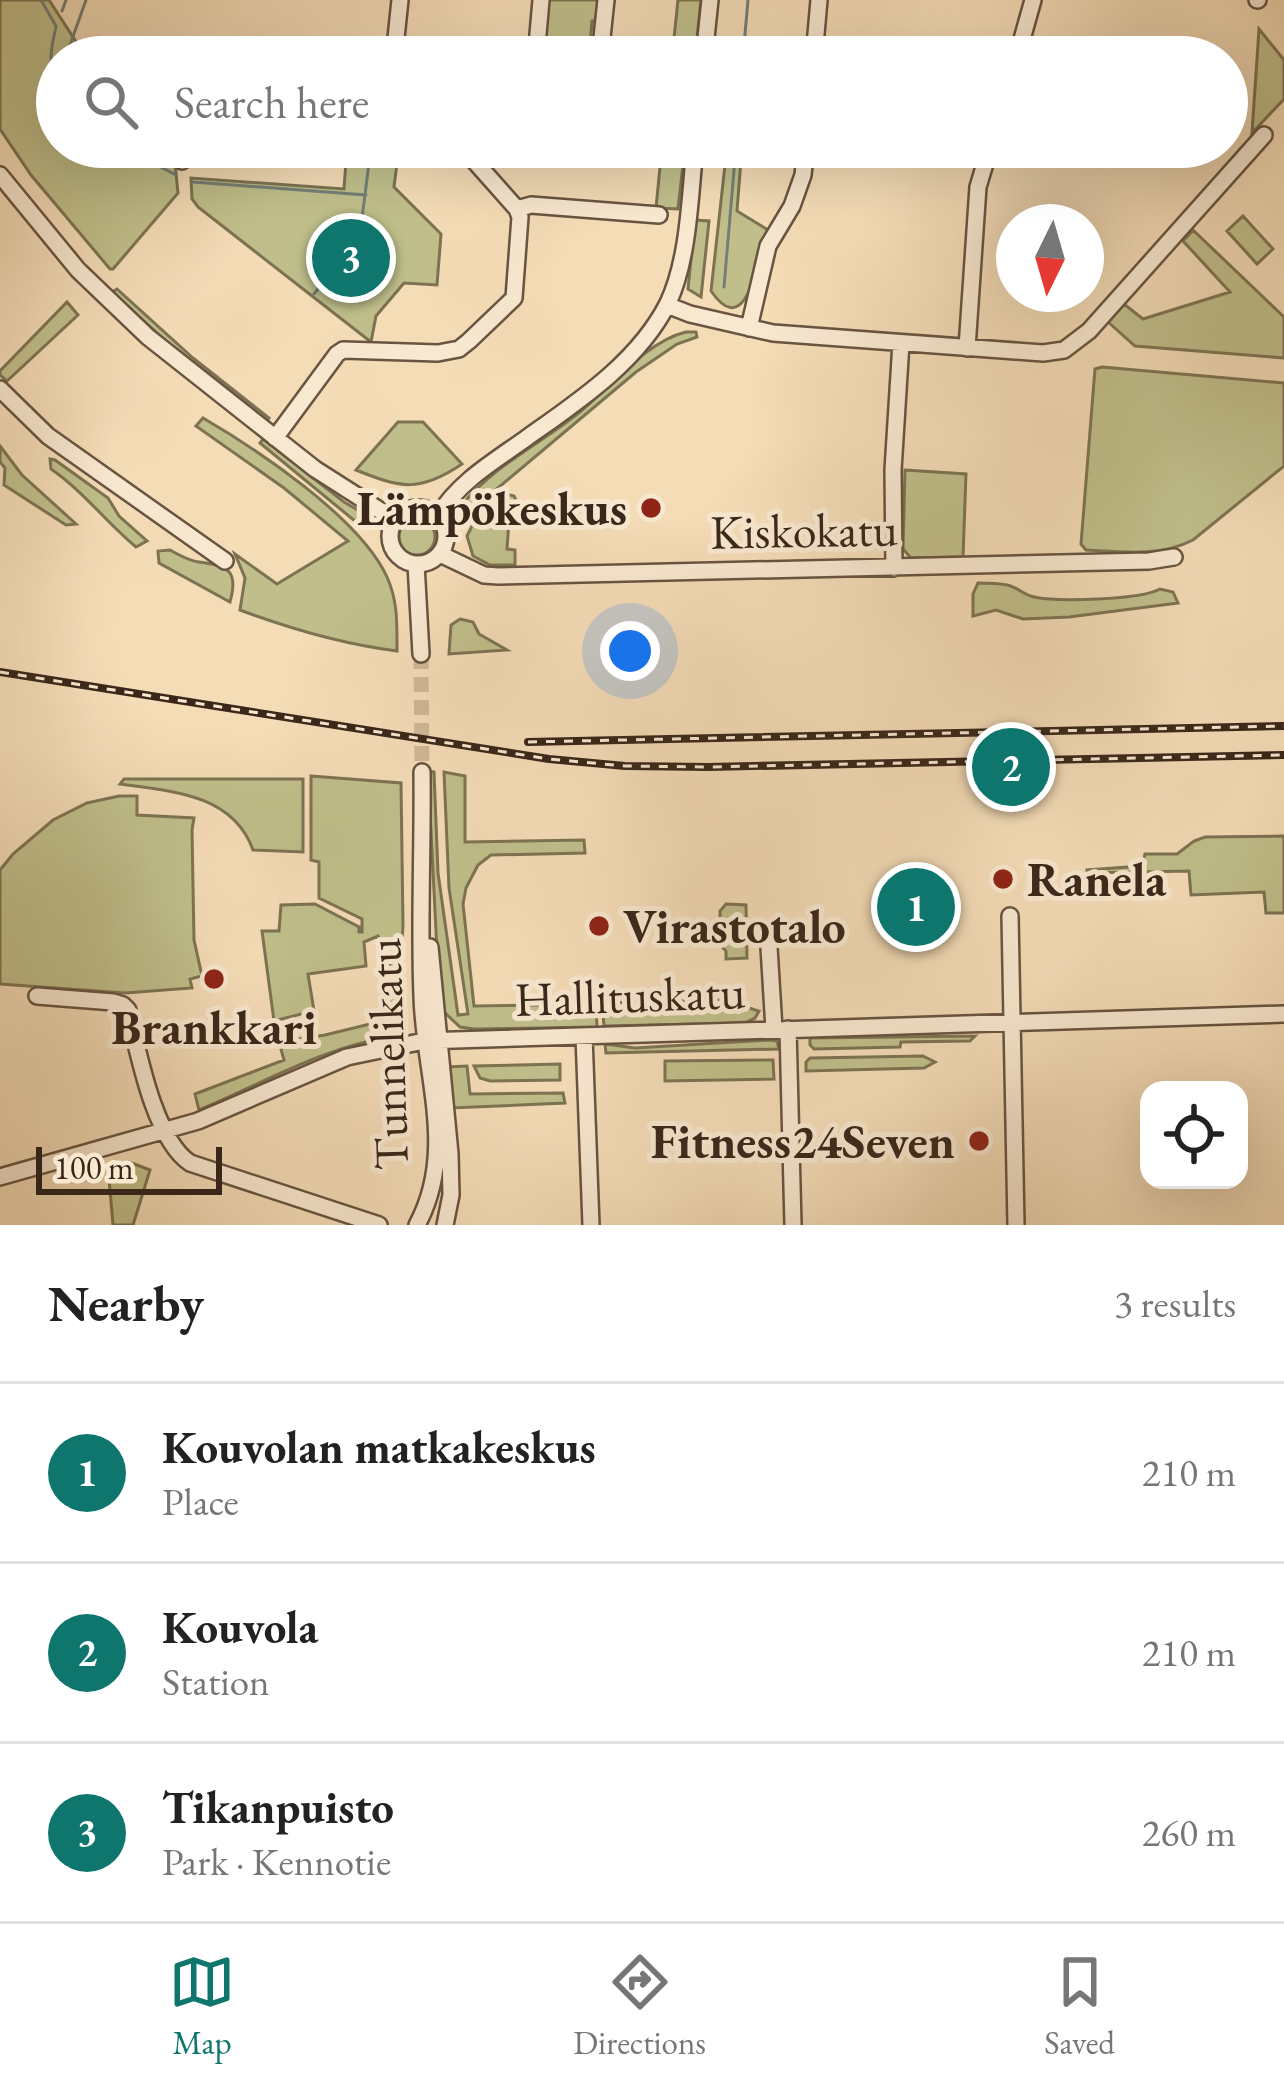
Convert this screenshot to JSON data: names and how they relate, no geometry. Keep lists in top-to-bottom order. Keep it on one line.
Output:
{"streets":{"street":["Kiskokatu","Hallituskatu","Tunnelikatu"]},"crossings":[["Hallituskatu","Tunnelikatu"]],"places":["Lämpökeskus","Ranela","Virastotalo","Brankkari","Fitness24Seven"],"scale_bar":"100 m","north":"bottom","page":{"search":"Search here","pins":["3","2","1"],"scale":"100 m","heading":["Nearby","3 results"],"list":[{"mark":"1","name":"Kouvolan matkakeskus","note":"Place","value":"210 m"},{"mark":"2","name":"Kouvola","note":"Station","value":"210 m"},{"mark":"3","name":"Tikanpuisto","note":"Park · Kennotie","value":"260 m"}],"nav":["Map","Directions","Saved"]}}
